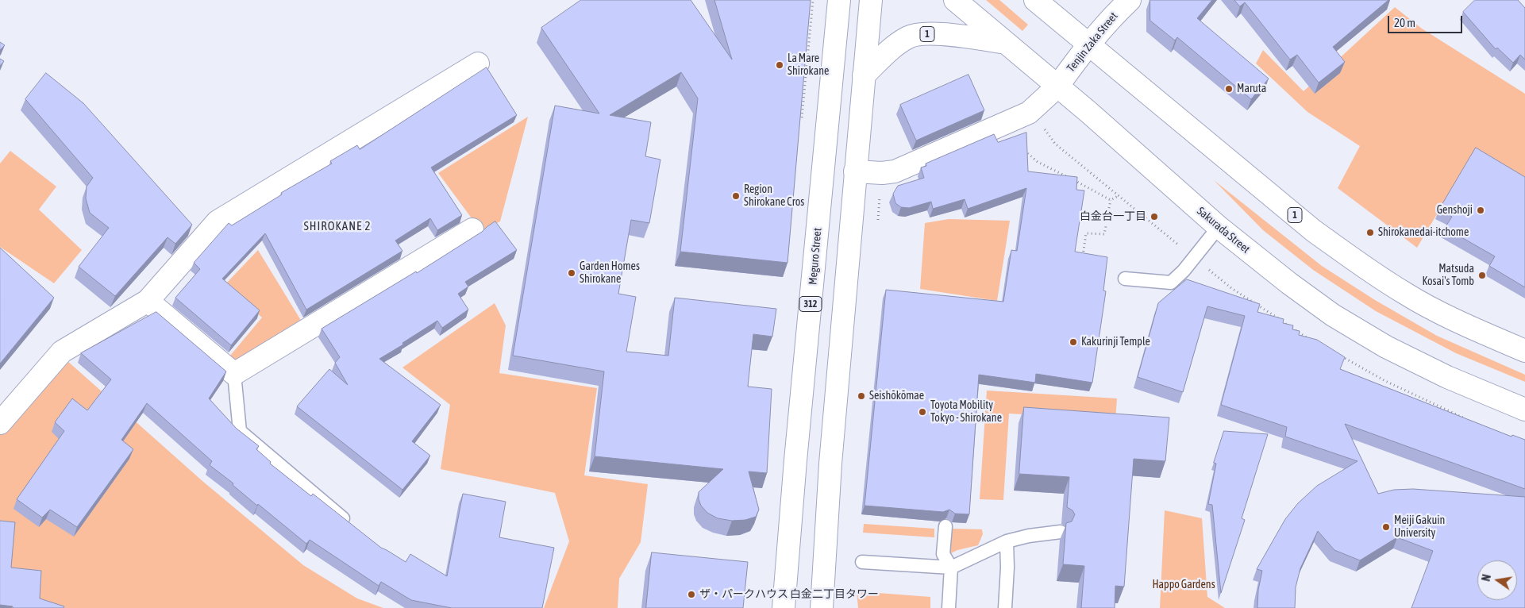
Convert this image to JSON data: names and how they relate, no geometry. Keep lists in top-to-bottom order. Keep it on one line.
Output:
{"streets":{"main road":["1","Tenjin Zaka Street","Sakurada Street","Meguro Street","312"]},"crossings":[["1","Tenjin Zaka Street"],["1","Sakurada Street"],["Tenjin Zaka Street","Sakurada Street"]],"districts":["SHIROKANE 2"],"parks":["Happo Gardens"],"places":["La Mare Shirokane","Maruta","Region Shirokane Cros","Genshoji","白金台一丁目","Shirokanedai-itchome","Garden Homes Shirokane","Matsuda Kosai's Tomb","Kakurinji Temple","Seishōkōmae","Toyota Mobility Tokyo - Shirokane","Meiji Gakuin University","ザ・パークハウス 白金二丁目タワー"],"scale_bar":"20 m","north":"left"}
